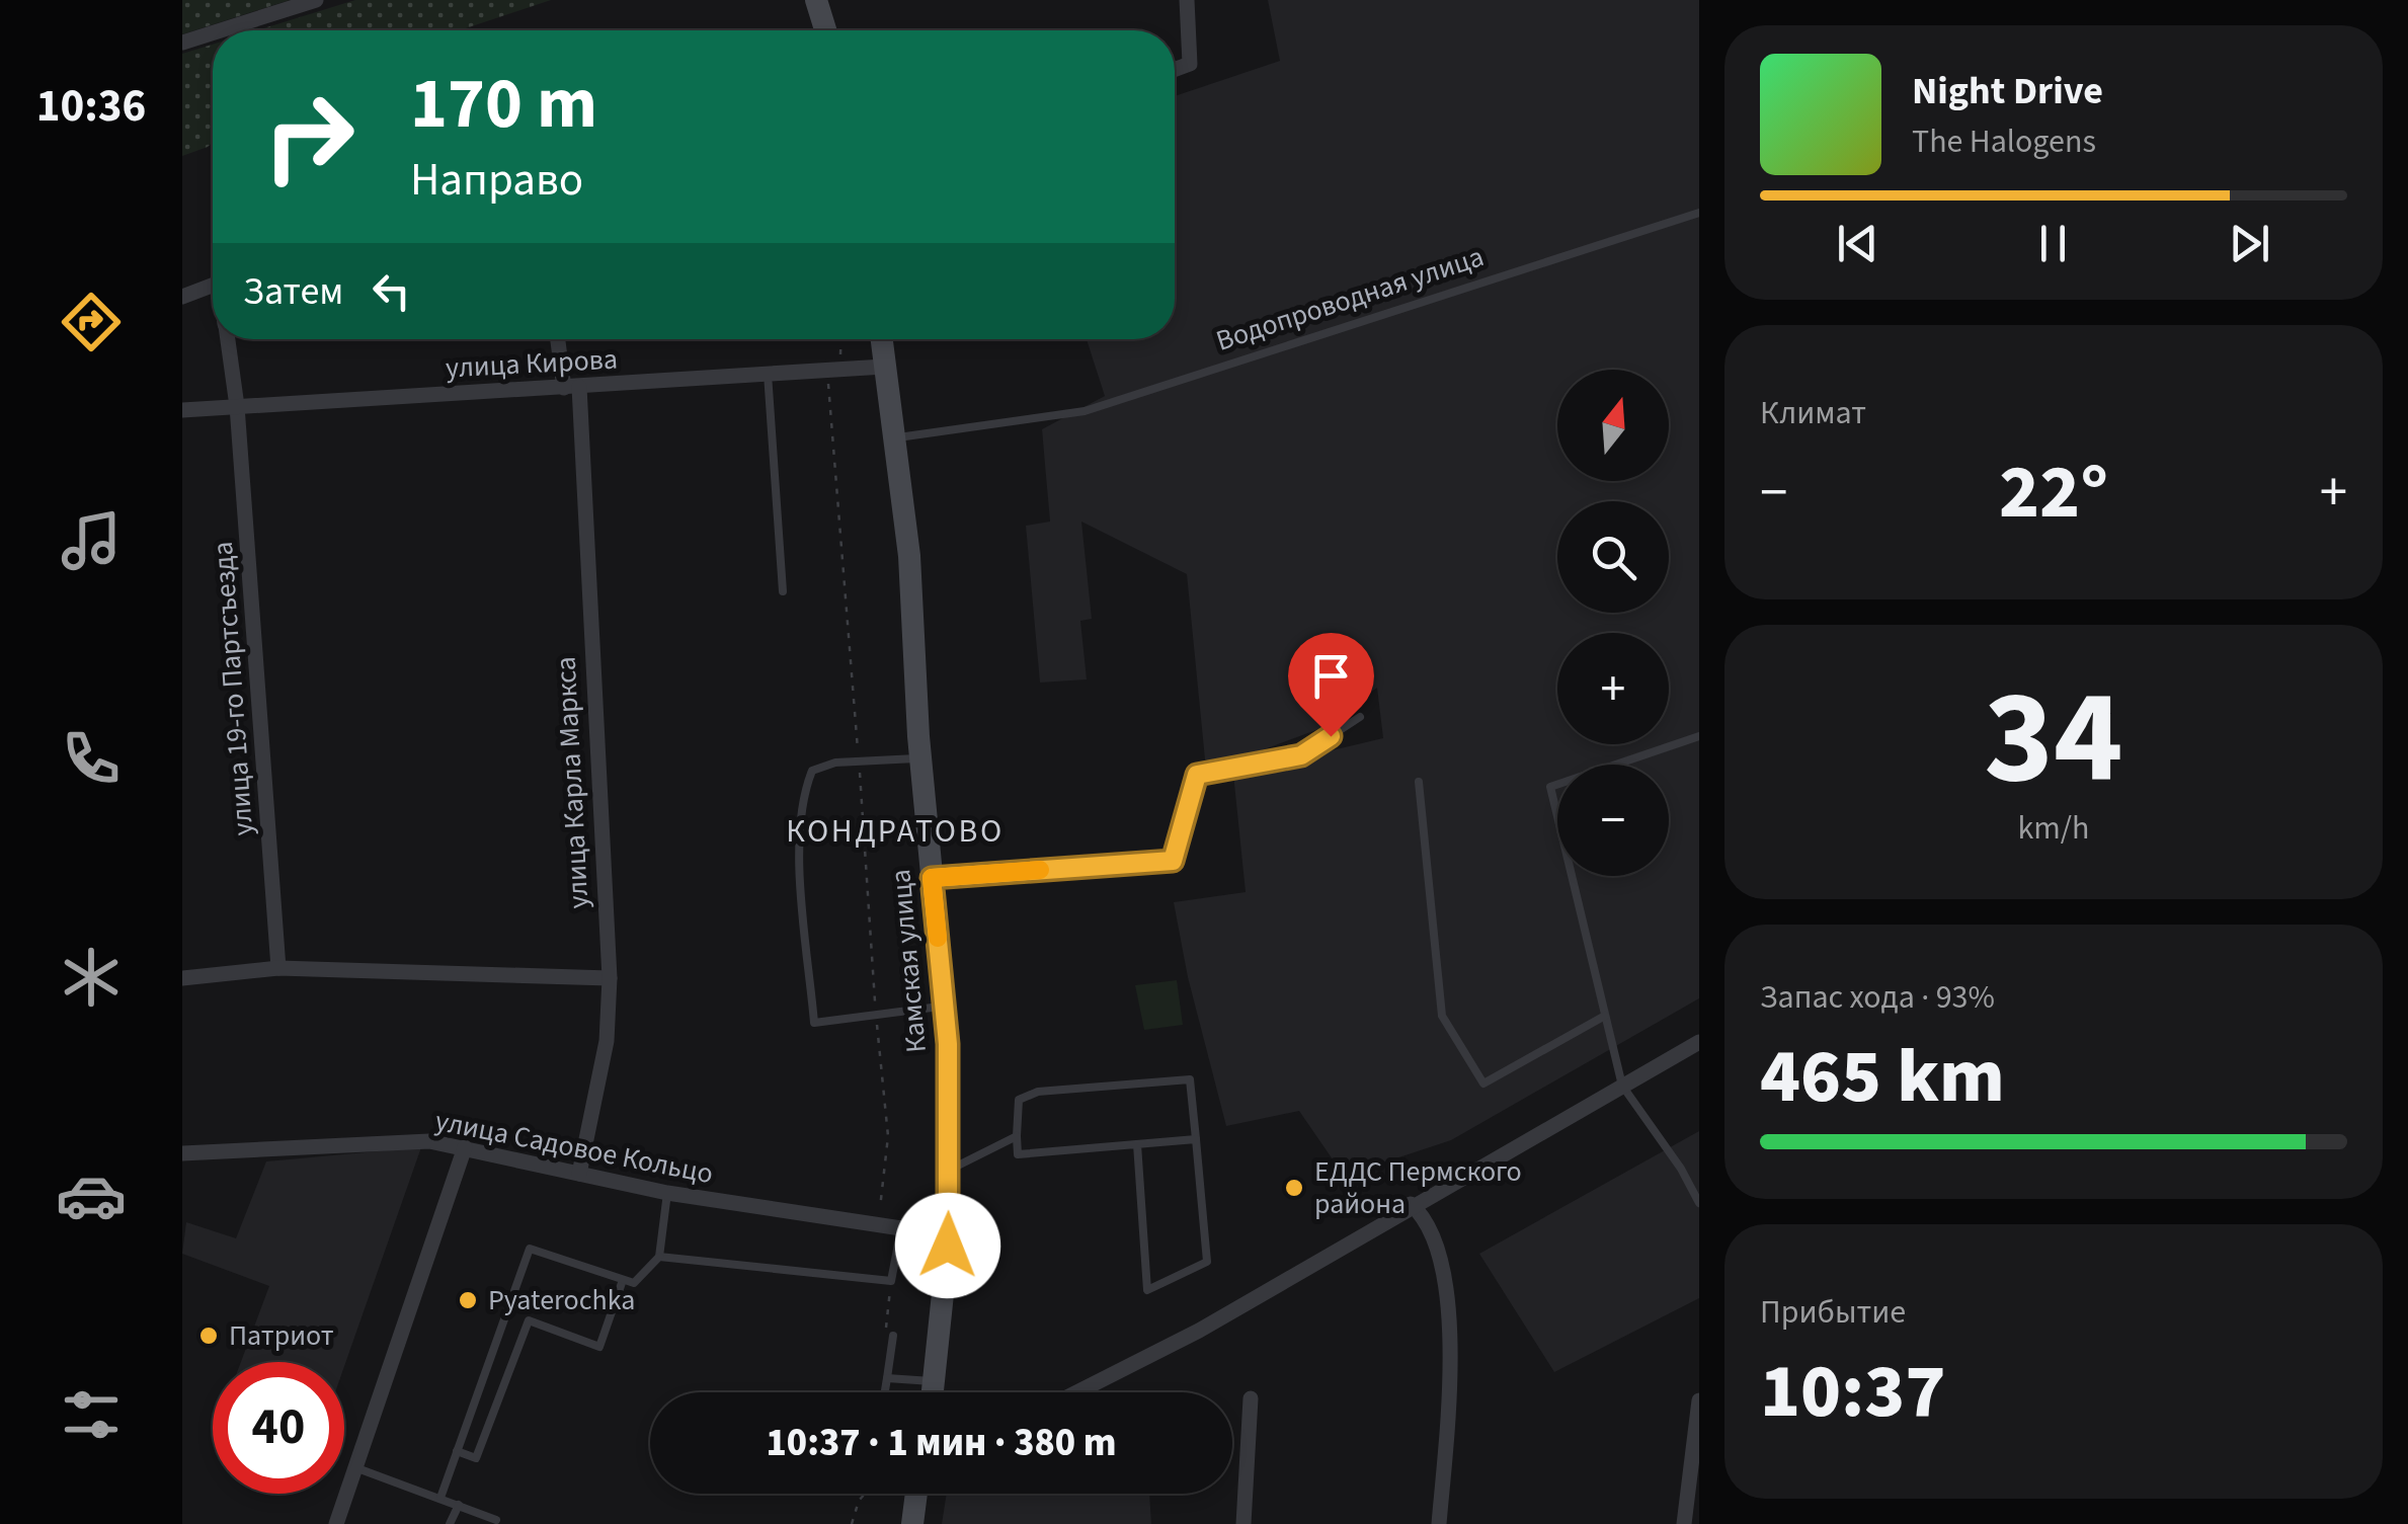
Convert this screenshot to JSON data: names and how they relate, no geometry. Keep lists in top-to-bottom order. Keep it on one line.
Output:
{"streets":{"street":["улица Кирова","улица 19-го Партсъезда","улица Карла Маркса","Камская улица","улица Садовое Кольцо"],"lane":["Водопроводная улица"]},"crossings":[["Водопроводная улица","Камская улица"],["улица Кирова","улица 19-го Партсъезда"],["улица Кирова","улица Карла Маркса"],["улица Кирова","Камская улица"],["улица Карла Маркса","улица Садовое Кольцо"],["Камская улица","улица Садовое Кольцо"]],"districts":["КОНДРАТОВО"],"places":["ЕДДС Пермского района","Pyaterochka","Патриот"],"north":"top","page":{"tabs":"10:36","turn":["170 m","Направо"],"song":["Night Drive","The Halogens"],"then":"Затем","tile":["Климат",["34","km/h"],["Запас хода · 93%","465 km"],["Прибытие","10:37"]],"map_buttons":["+","−"],"heat":["−","22°","+"],"limit":"40","trip":"10:37 · 1 мин · 380 m"}}
